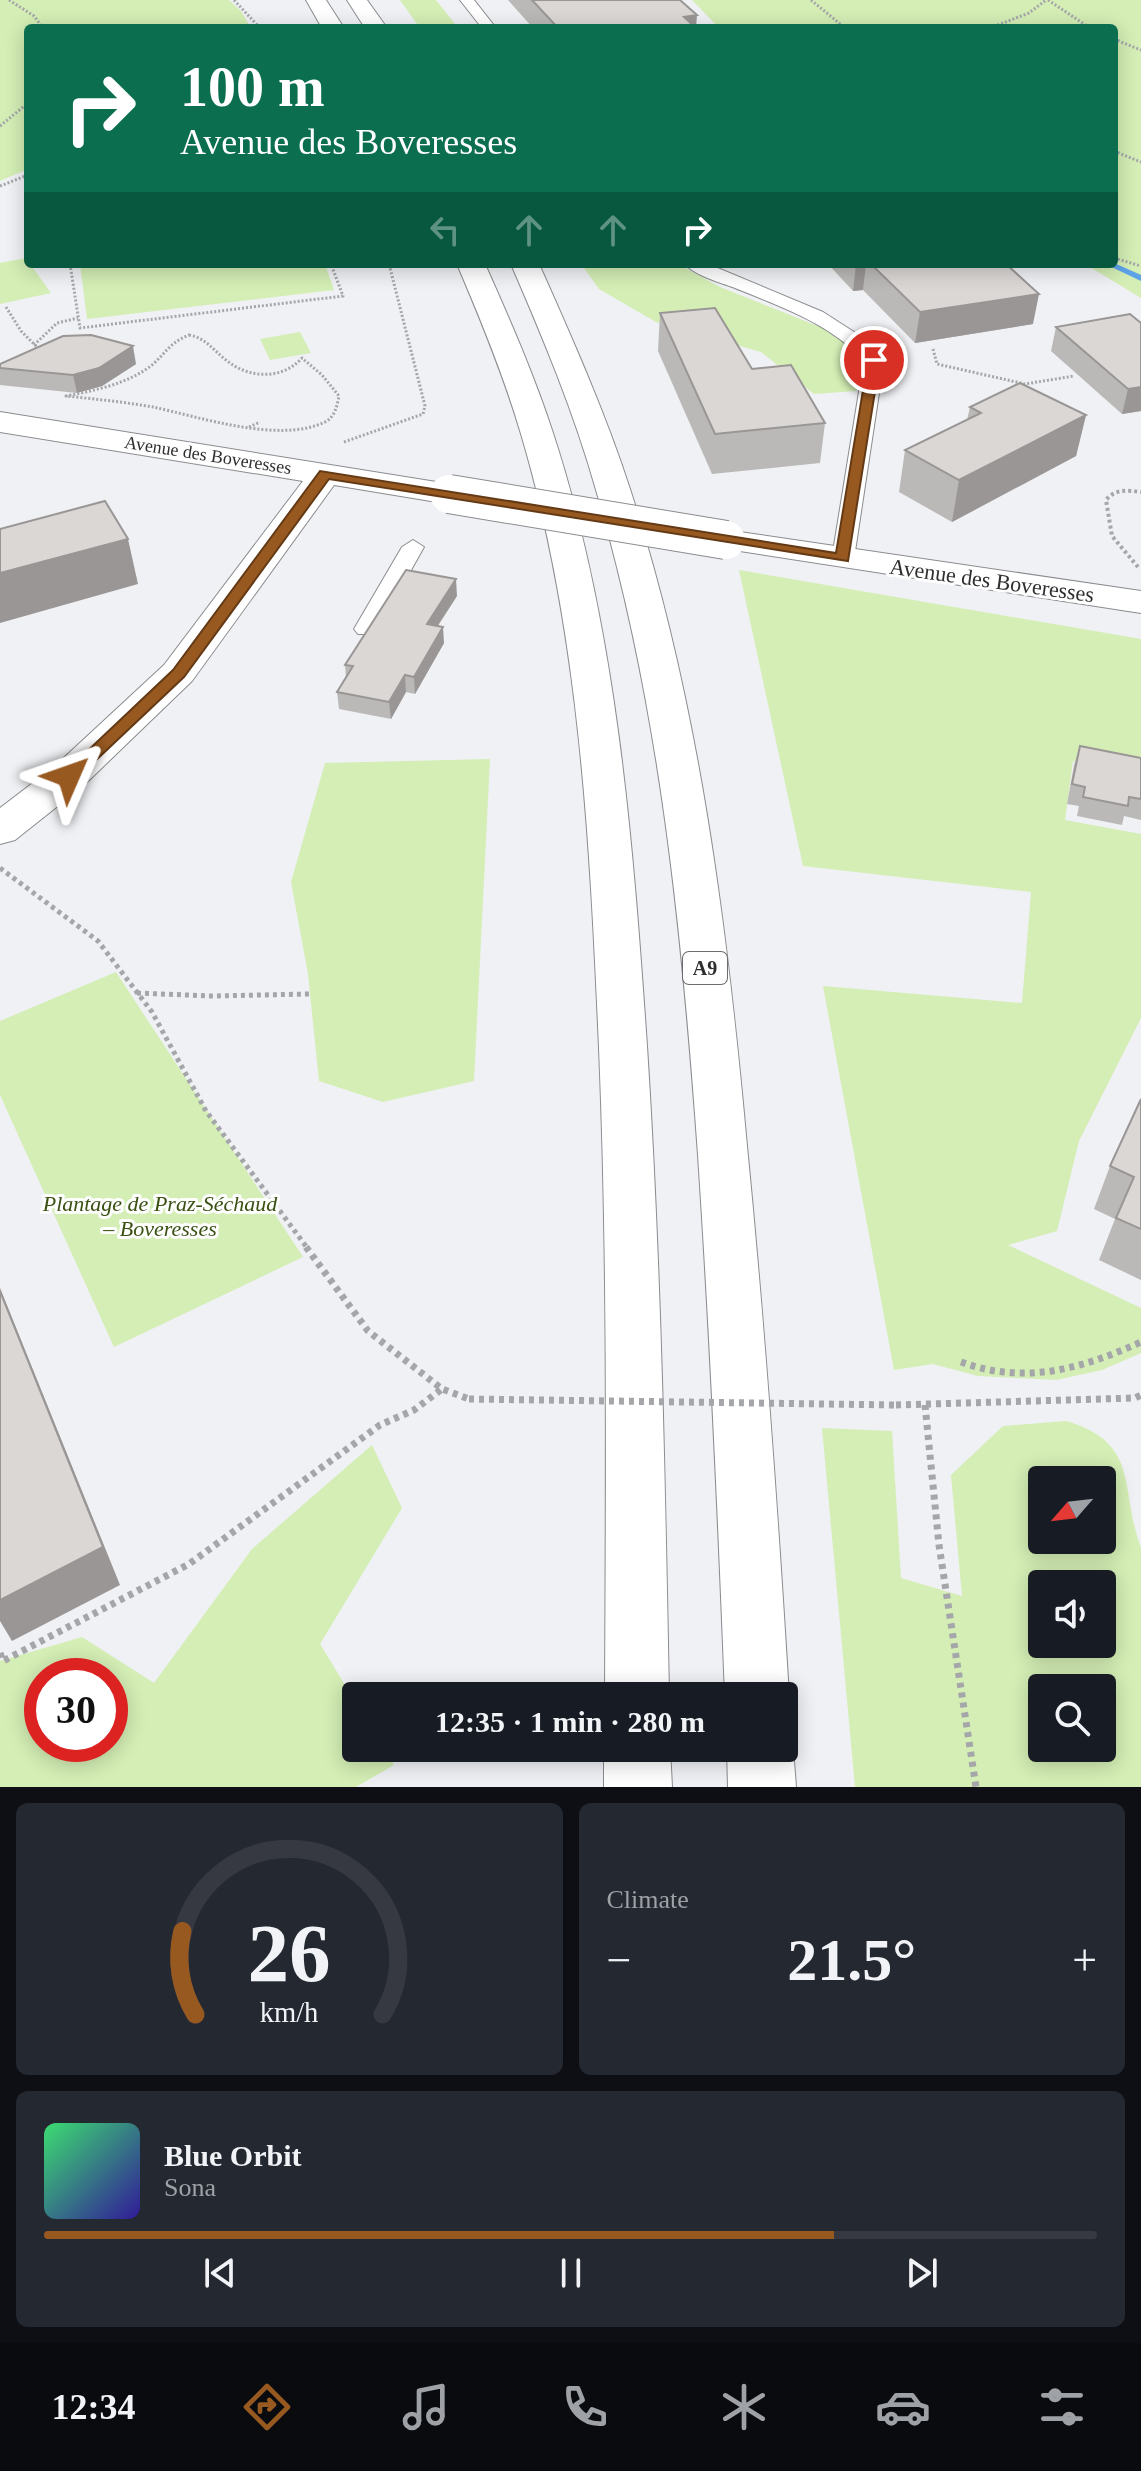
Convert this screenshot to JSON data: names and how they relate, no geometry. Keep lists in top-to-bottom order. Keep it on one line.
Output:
{"streets":{"main road":["Avenue des Boveresses","A9"]},"parks":["Plantage de Praz-Séchaud – Boveresses"],"north":"bottom left","page":{"turn":["100 m","Avenue des Boveresses"],"limit":"30","trip":"12:35 · 1 min · 280 m","tile":"Climate","heat":["−","21.5°","+"],"song":["Blue Orbit","Sona"],"tabs":"12:34","gauge":["26","km/h"]}}
